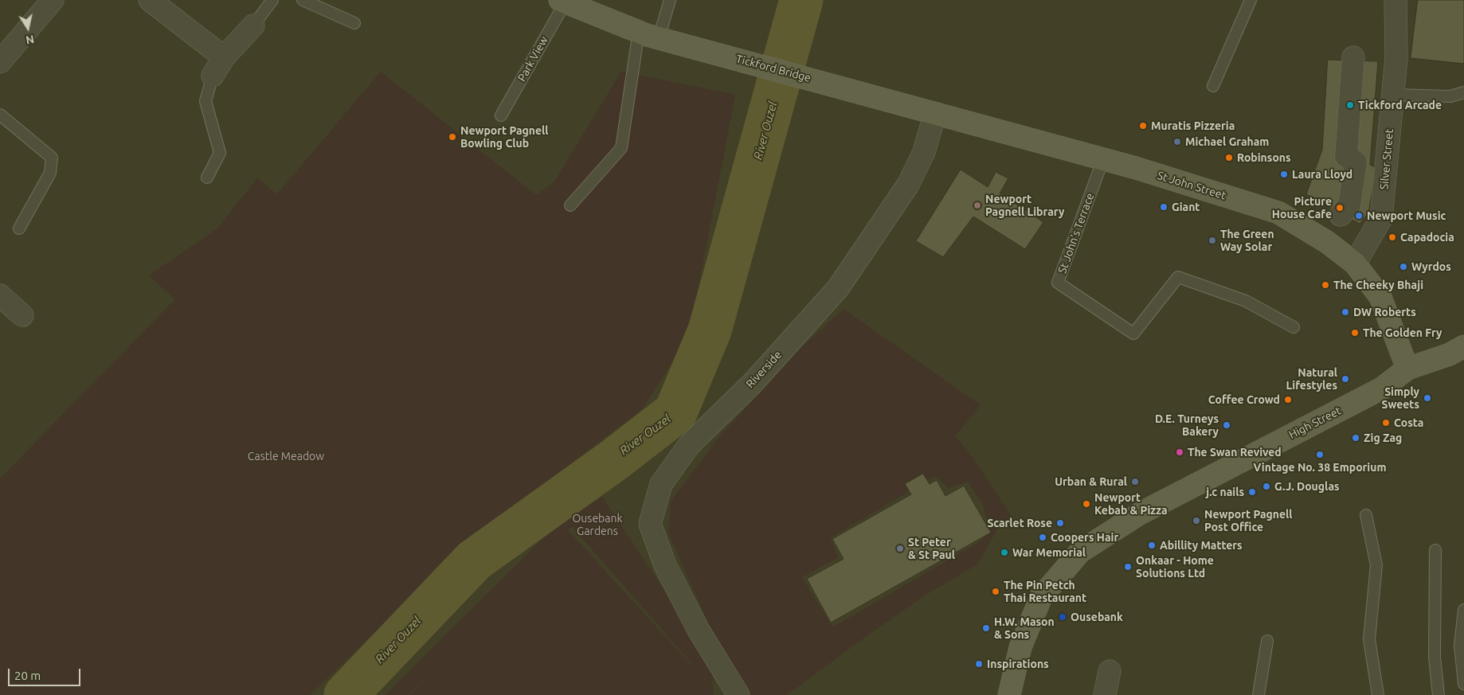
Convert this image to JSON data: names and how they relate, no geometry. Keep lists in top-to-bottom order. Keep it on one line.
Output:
{"streets":{"main road":["Tickford Bridge","St John Street","High Street"],"street":["Silver Street","Riverside"],"lane":["Park View","St John's Terrace"]},"crossings":[["Park View","Tickford Bridge"],["Tickford Bridge","St John Street"],["Silver Street","St John Street"],["St John Street","St John's Terrace"],["St John Street","Riverside"],["St John Street","High Street"]],"water":["River Ouzel"],"parks":["Castle Meadow","Ousebank Gardens"],"places":["Tickford Arcade","Muratis Pizzeria","Newport Pagnell Bowling Club","Michael Graham","Robinsons","Laura Lloyd","Newport Pagnell Library","Giant","Picture House Cafe","Newport Music","Capadocia","The Green Way Solar","Wyrdos","The Cheeky Bhaji","DW Roberts","The Golden Fry","Natural Lifestyles","Simply Sweets","Coffee Crowd","Costa","D.E. Turneys Bakery","Zig Zag","The Swan Revived","Vintage No. 38 Emporium","Urban & Rural","G.J. Douglas","j.c nails","Newport Kebab & Pizza","Newport Pagnell Post Office","Scarlet Rose","Coopers Hair","Abillity Matters","St Peter & St Paul","War Memorial","Onkaar - Home Solutions Ltd","The Pin Petch Thai Restaurant","Ousebank","H.W. Mason & Sons","Inspirations"],"scale_bar":"20 m","north":"bottom"}
